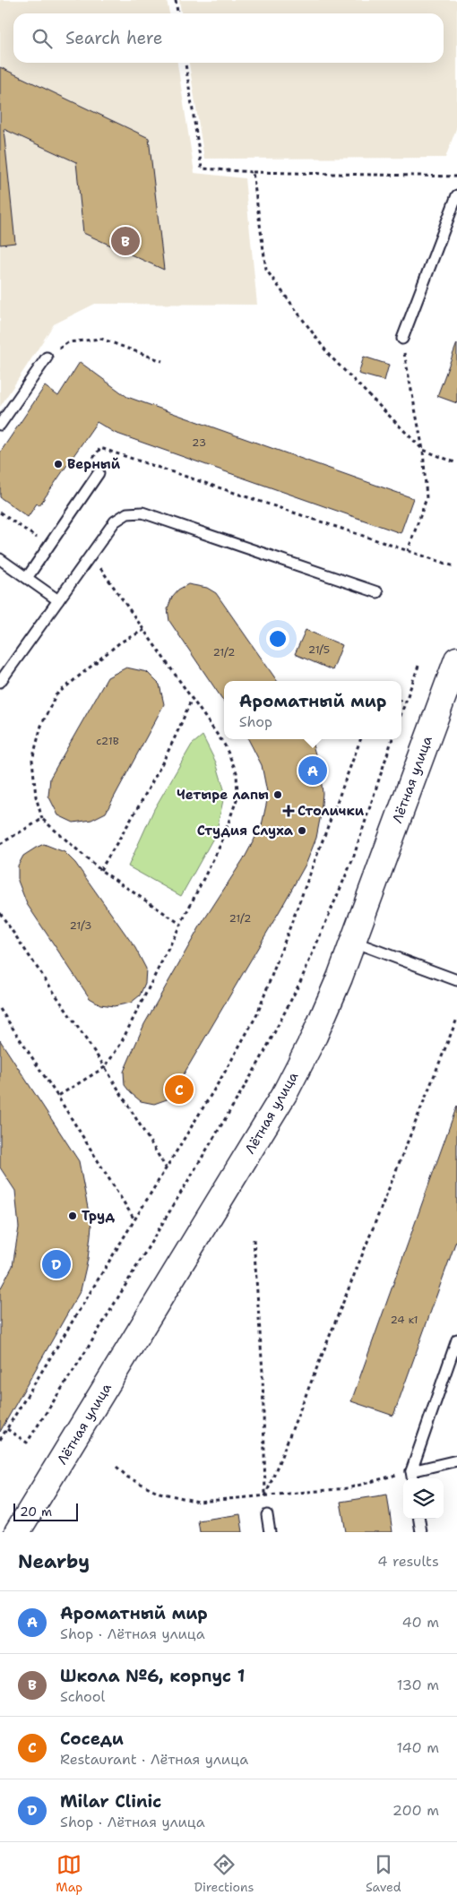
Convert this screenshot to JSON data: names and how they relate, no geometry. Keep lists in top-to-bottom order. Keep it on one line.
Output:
{"streets":{"street":["Лётная улица"]},"places":{"other":["Верный","Четыре лапы","Студия Слуха","Труд"],"health":["Столички"]},"house_numbers":["23","21/5","21/2","с21В","21/2","21/3","24 к1"],"scale_bar":"20 m","page":{"search":"Search here","pins":["B","A","C","D"],"popup":["Ароматный мир","Shop"],"scale":"20 m","heading":["Nearby","4 results"],"list":[{"mark":"A","name":"Ароматный мир","note":"Shop · Лётная улица","value":"40 m"},{"mark":"B","name":"Школа №6, корпус 1","note":"School","value":"130 m"},{"mark":"C","name":"Соседи","note":"Restaurant · Лётная улица","value":"140 m"},{"mark":"D","name":"Milar Clinic","note":"Shop · Лётная улица","value":"200 m"}],"nav":["Map","Directions","Saved"]}}
